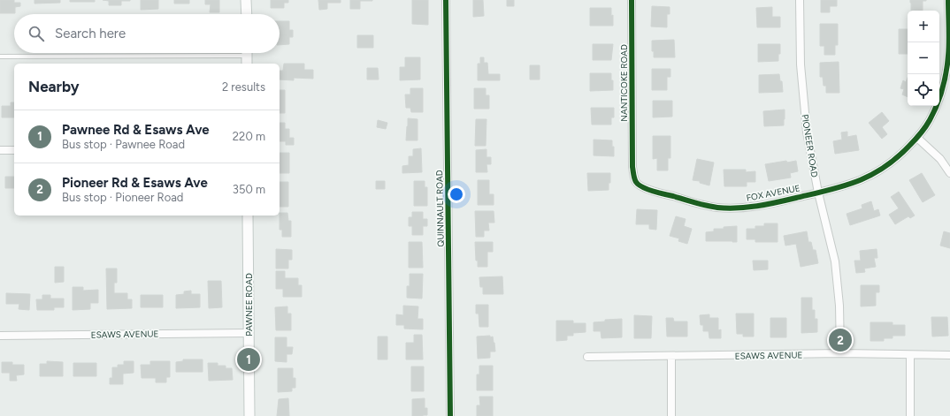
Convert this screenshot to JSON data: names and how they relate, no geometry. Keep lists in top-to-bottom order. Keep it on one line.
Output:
{"streets":{"street":["NANTICOKE ROAD","PIONEER ROAD","FOX AVENUE","QUINNAULT ROAD","PAWNEE ROAD","ESAWS AVENUE"]},"crossings":[["NANTICOKE ROAD","FOX AVENUE"],["PIONEER ROAD","FOX AVENUE"],["PIONEER ROAD","ESAWS AVENUE"],["PAWNEE ROAD","ESAWS AVENUE"]],"page":{"map_buttons":["+","−"],"search":"Search here","heading":["Nearby","2 results"],"list":[{"mark":"1","name":"Pawnee Rd & Esaws Ave","note":"Bus stop · Pawnee Road","value":"220 m"},{"mark":"2","name":"Pioneer Rd & Esaws Ave","note":"Bus stop · Pioneer Road","value":"350 m"}],"pins":["2","1"]}}
